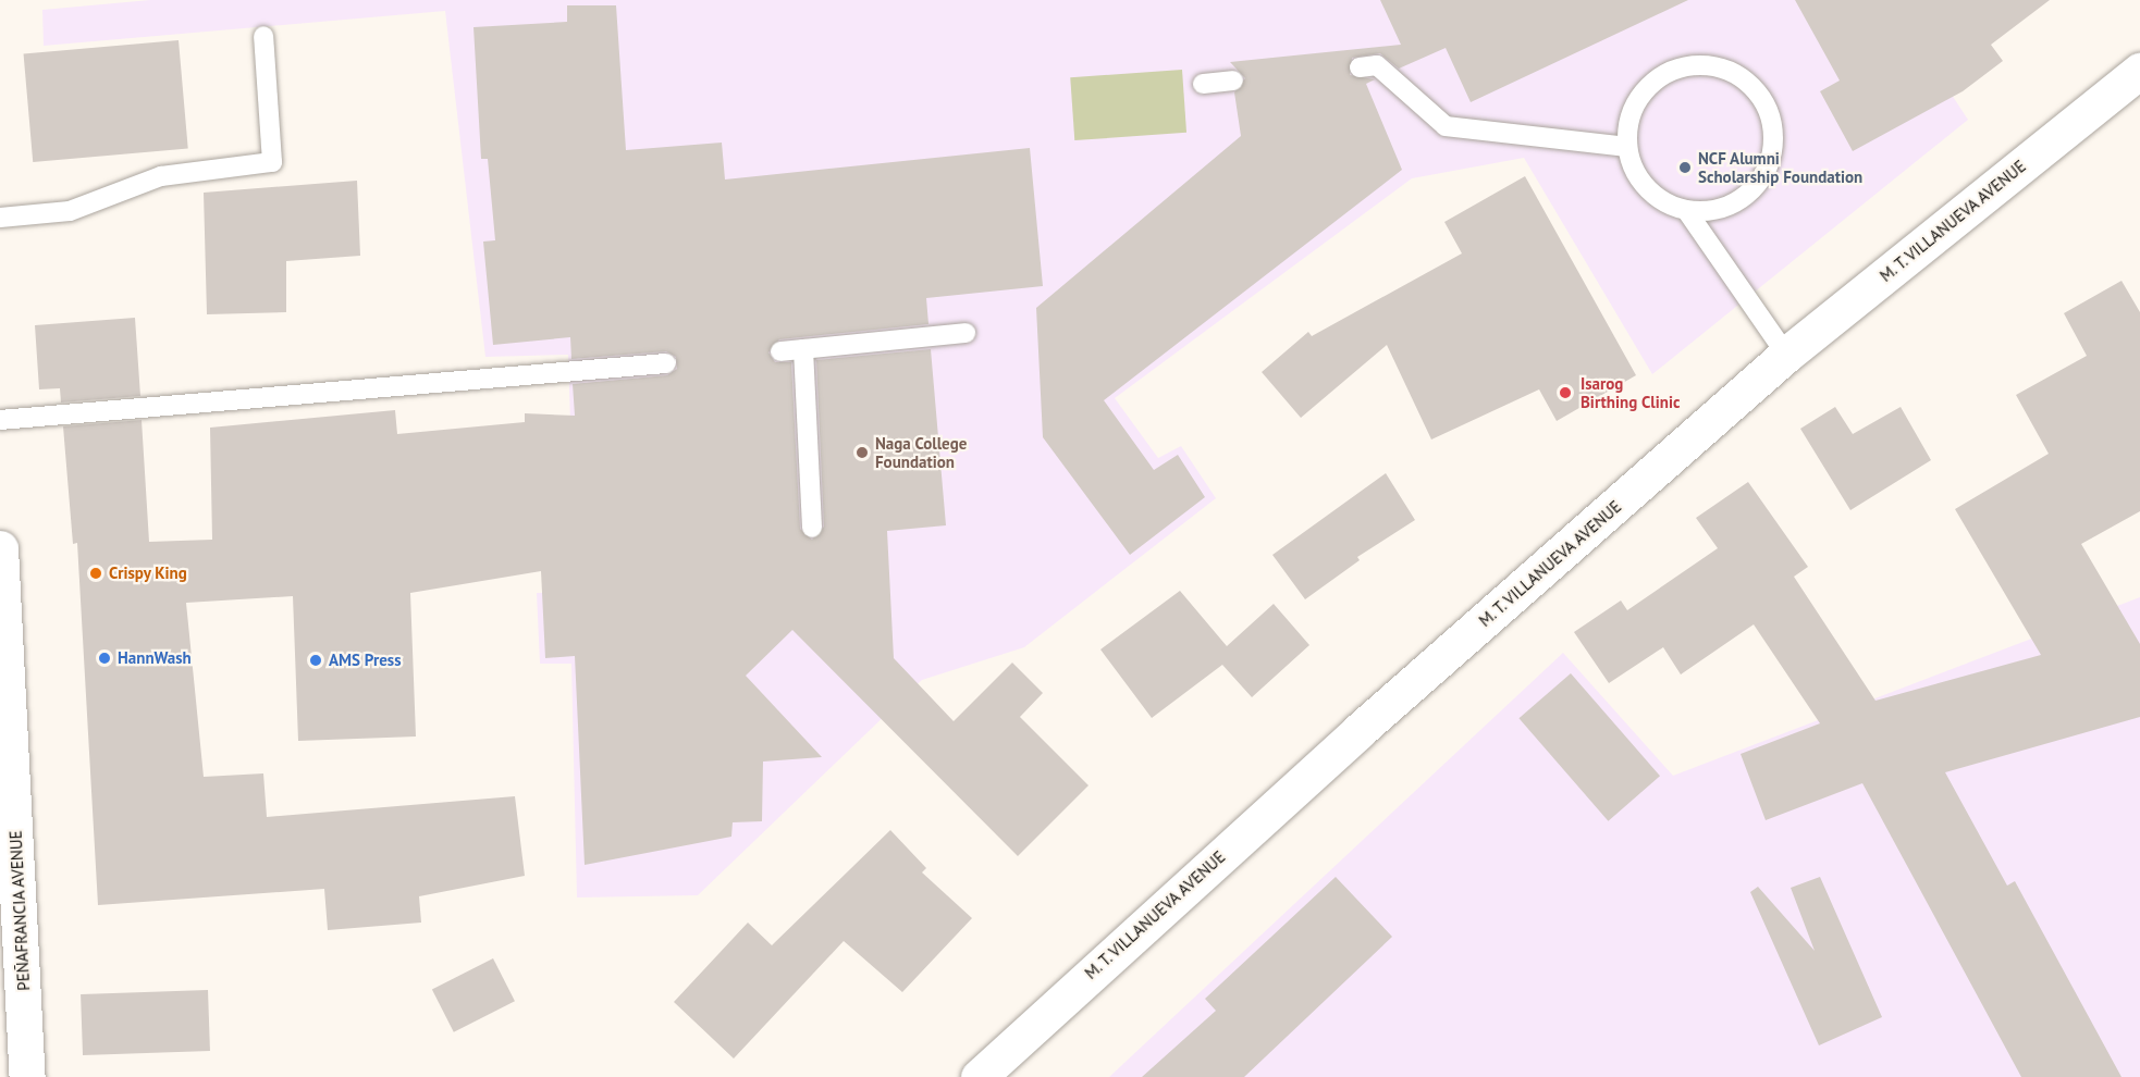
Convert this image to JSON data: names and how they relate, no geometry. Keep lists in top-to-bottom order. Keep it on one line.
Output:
{"streets":{"main road":["M. T. VILLANUEVA AVENUE","PEÑAFRANCIA AVENUE"]},"places":["NCF Alumni Scholarship Foundation","Isarog Birthing Clinic","Naga College Foundation","Crispy King","HannWash","AMS Press"]}
